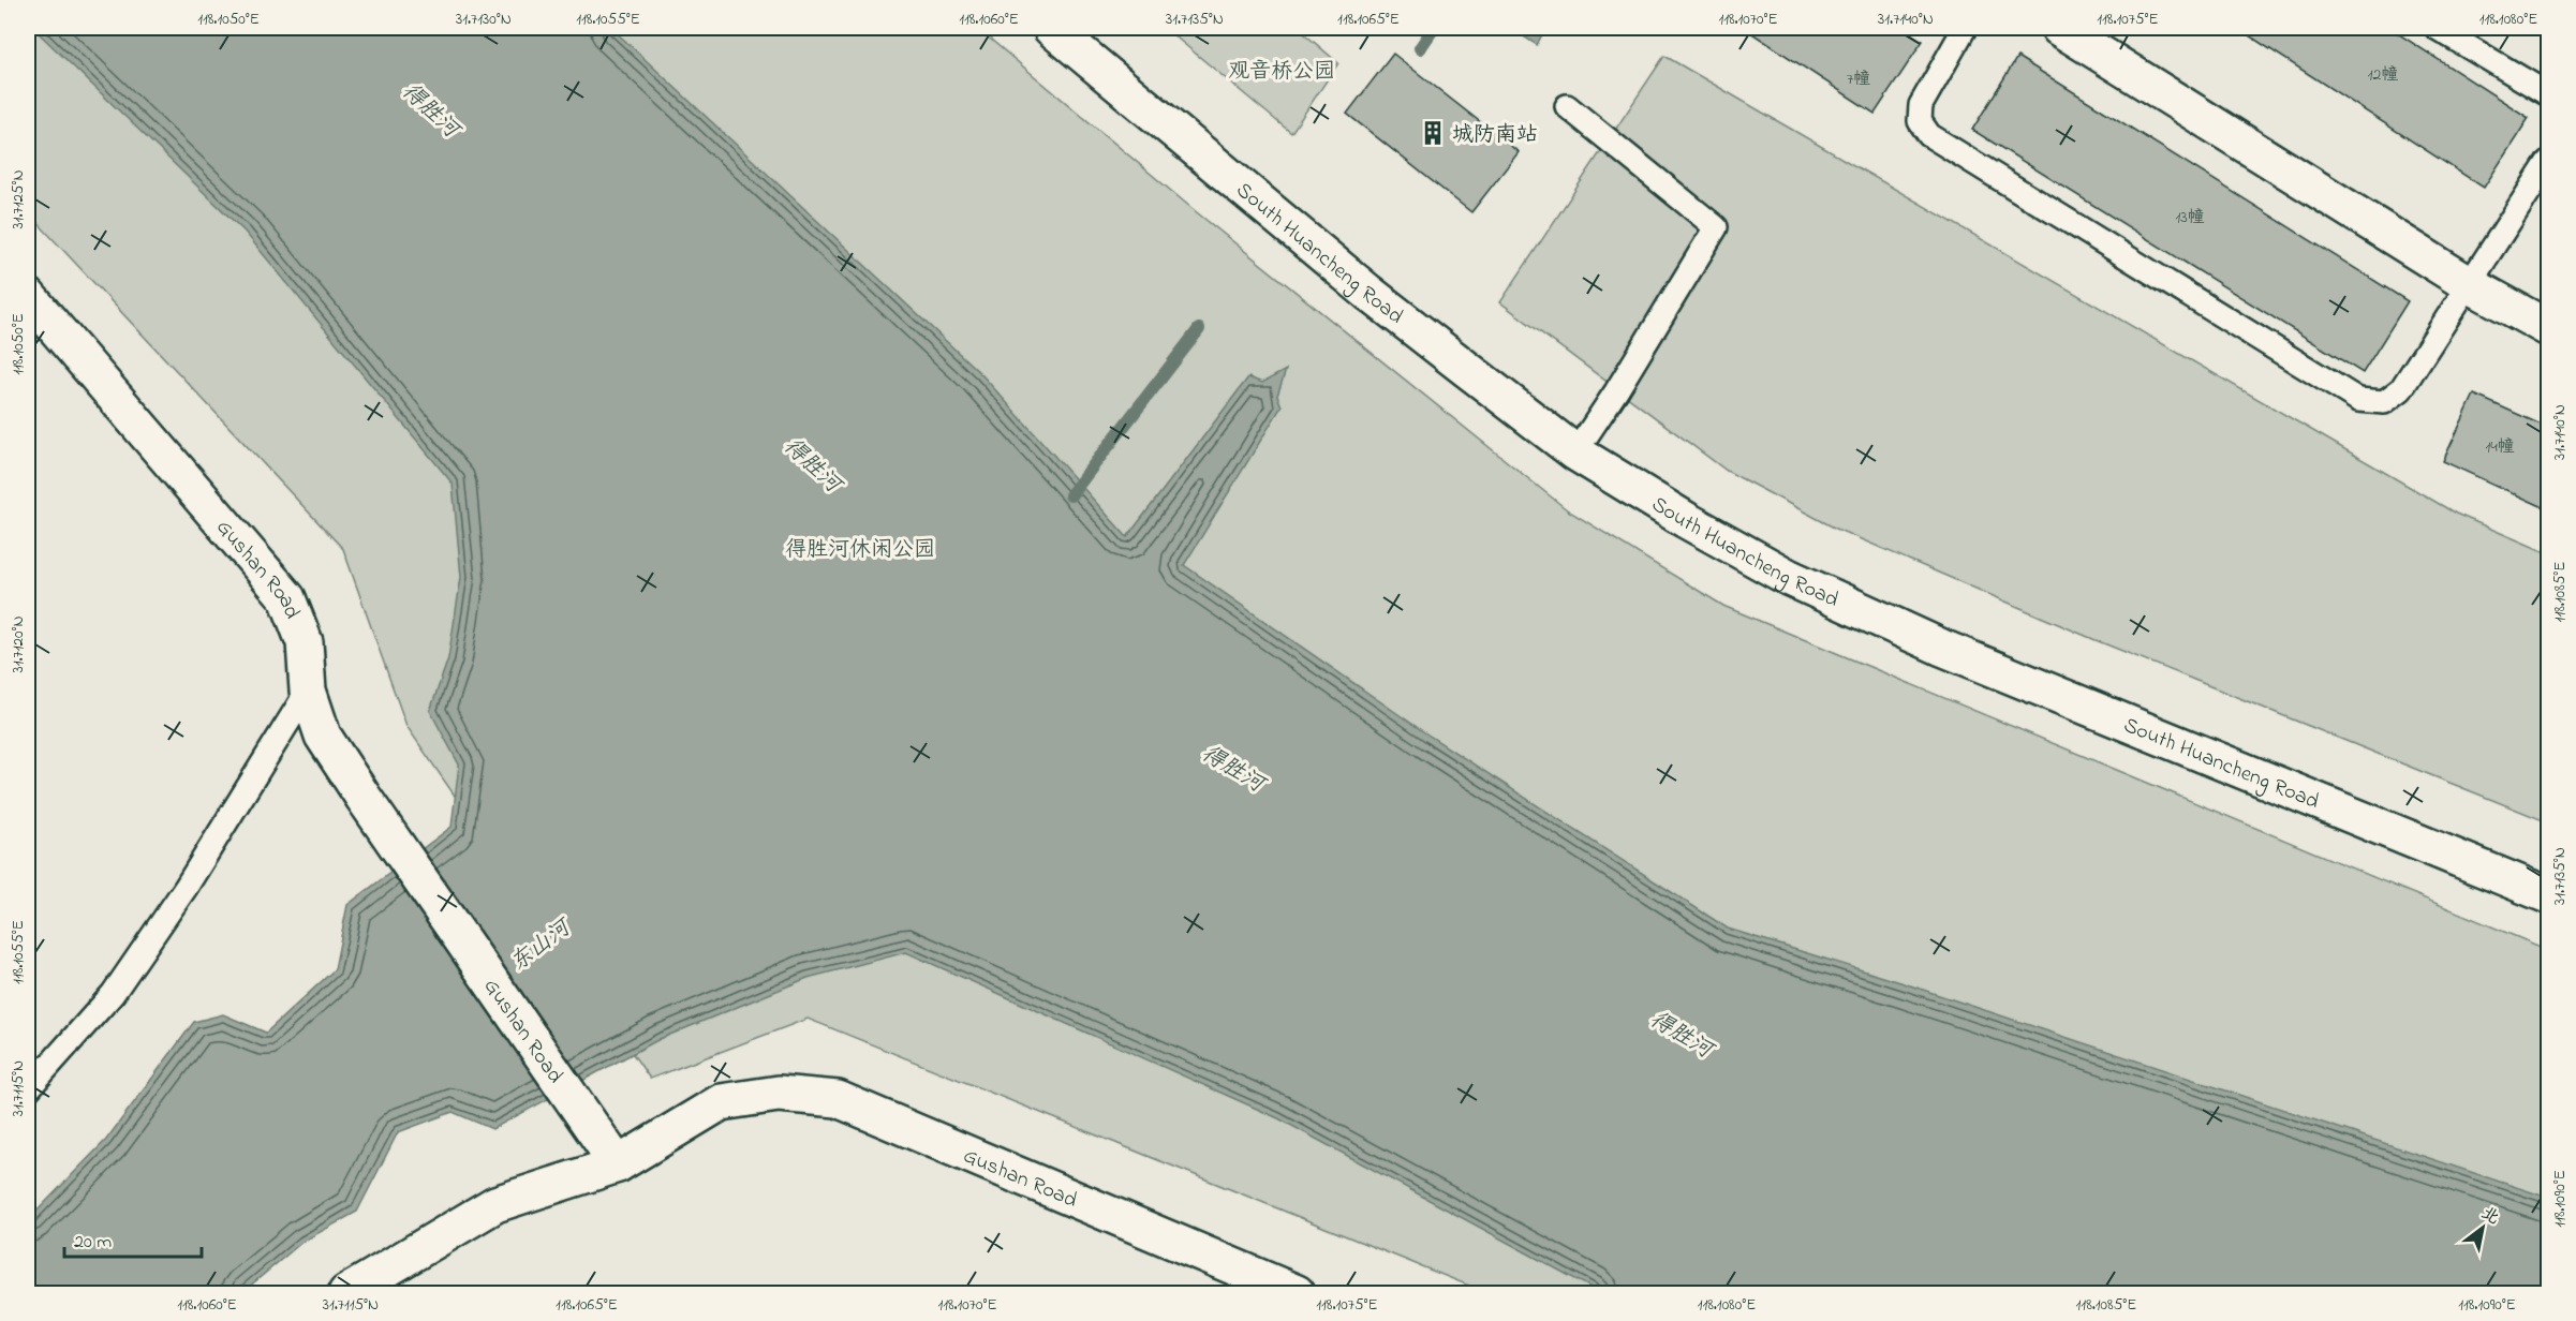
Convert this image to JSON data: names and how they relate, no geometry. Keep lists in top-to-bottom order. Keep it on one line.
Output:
{"streets":{"street":["South Huancheng Road","Gushan Road"]},"water":["得胜河","东山河"],"parks":["观音桥公园","得胜河休闲公园"],"places":{"building":["城防南站"]},"house_numbers":["12幢","7幢","13幢","14幢"],"scale_bar":"20 m","north":"top right","coordinates":["118.1050°E","31.7130°N","118.1055°E","118.1060°E","31.7135°N","118.1065°E","118.1070°E","31.7140°N","118.1075°E","118.1080°E","31.7125°N","118.1085°E","31.7120°N","31.7115°N","118.1090°E"]}
